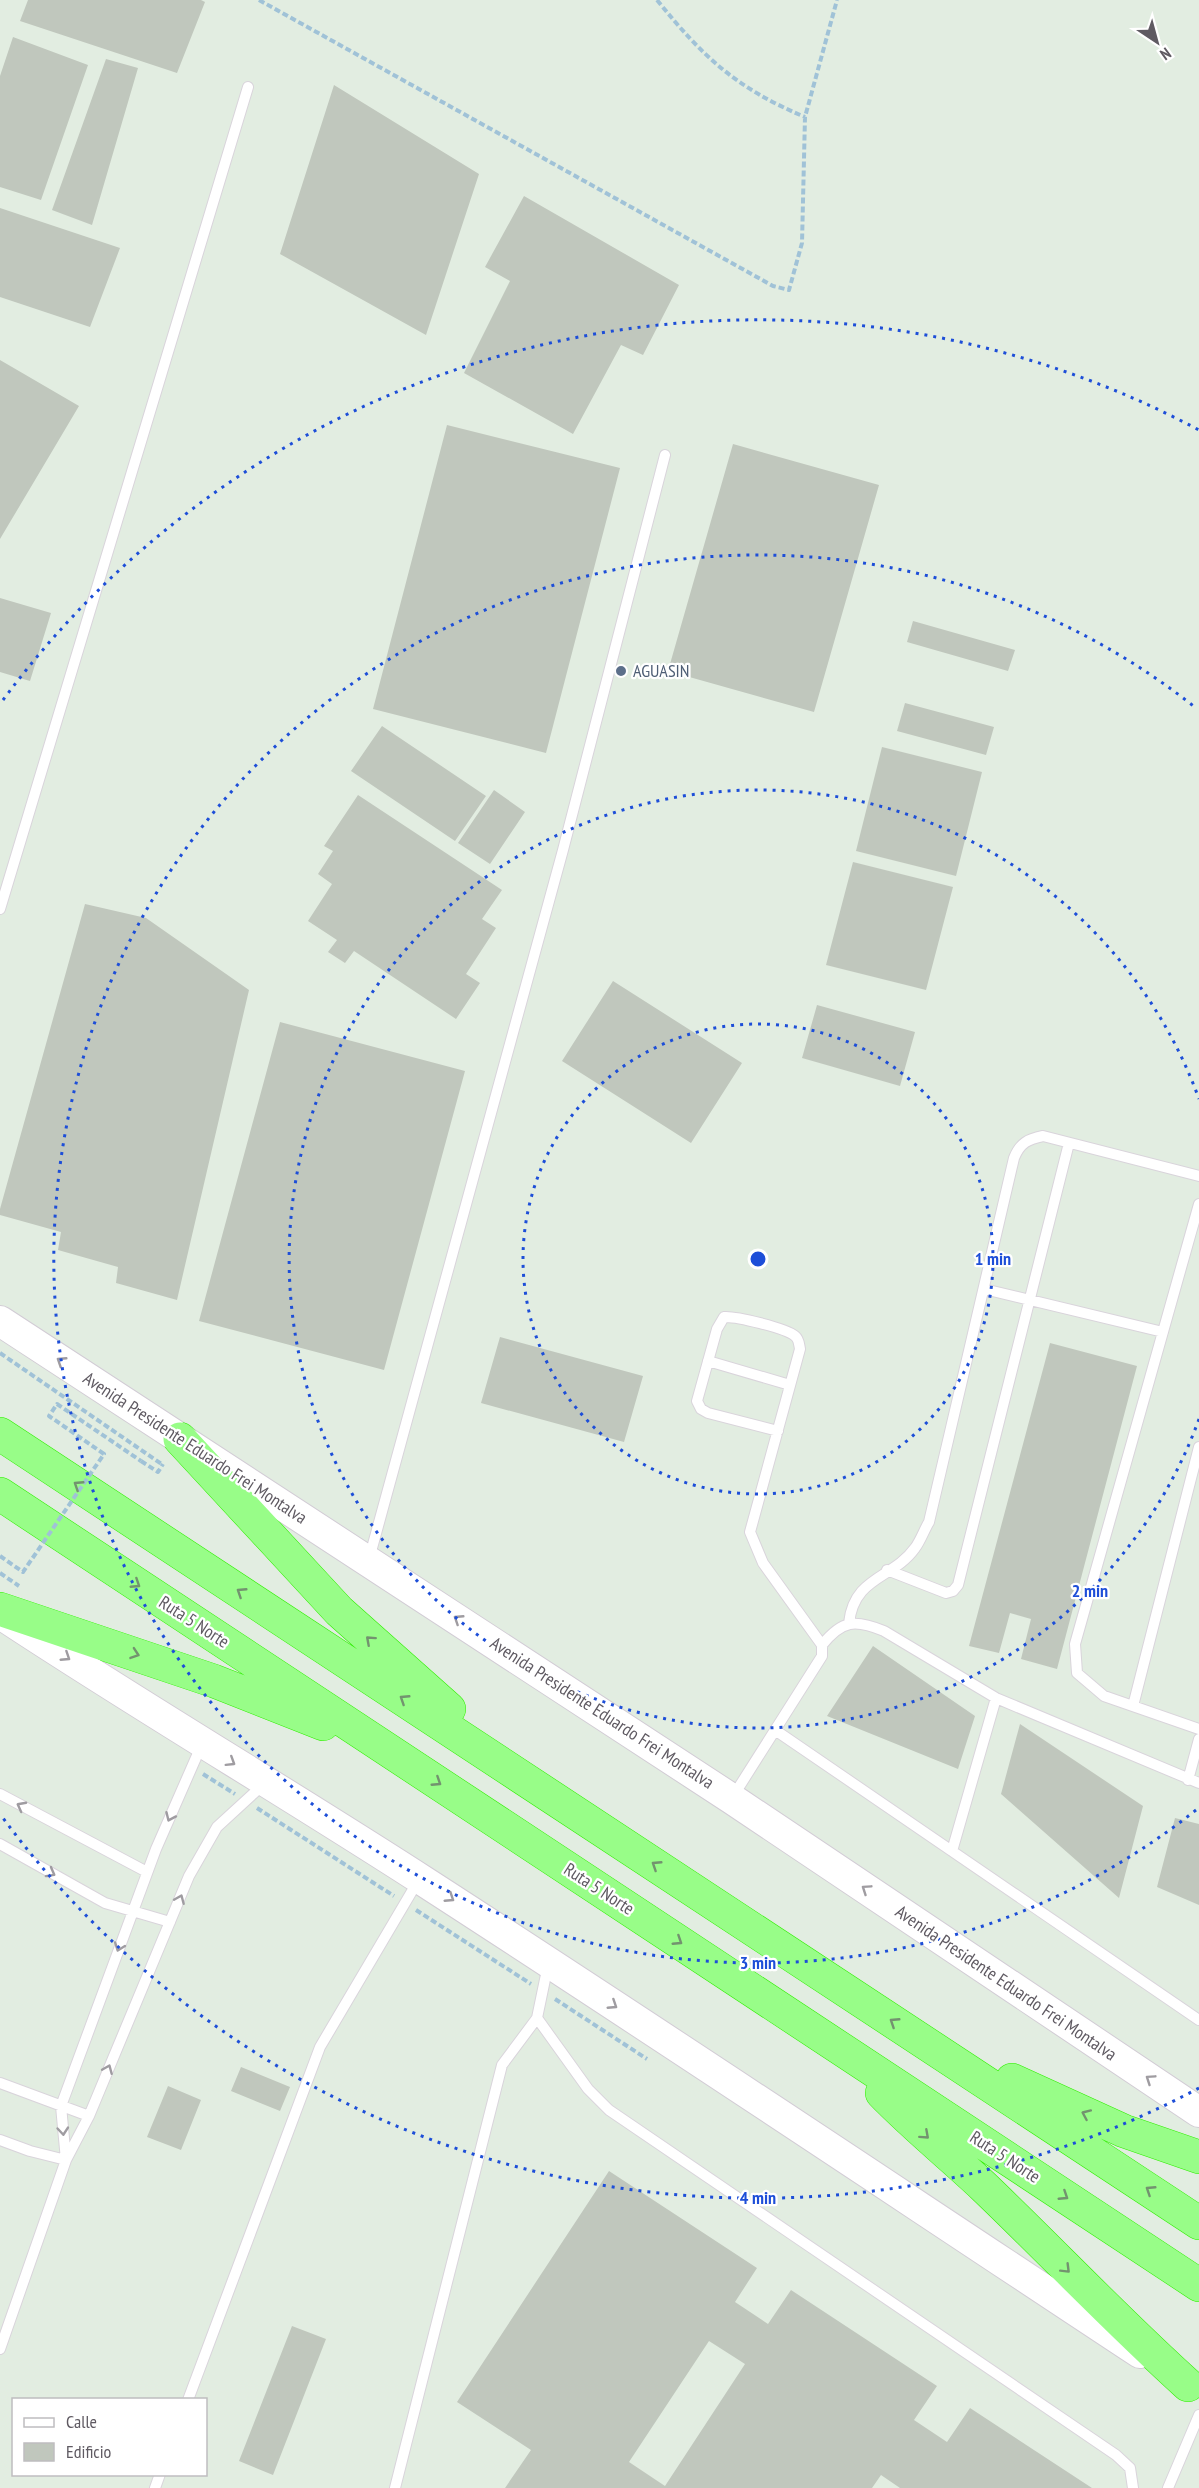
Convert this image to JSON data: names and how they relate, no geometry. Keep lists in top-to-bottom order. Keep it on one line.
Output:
{"streets":{"highway":["Ruta 5 Norte"],"street":["Avenida Presidente Eduardo Frei Montalva"]},"places":["AGUASIN"],"legend":["Calle","Edificio"],"north":"bottom right","rings":["1 min","2 min","3 min","4 min"]}
